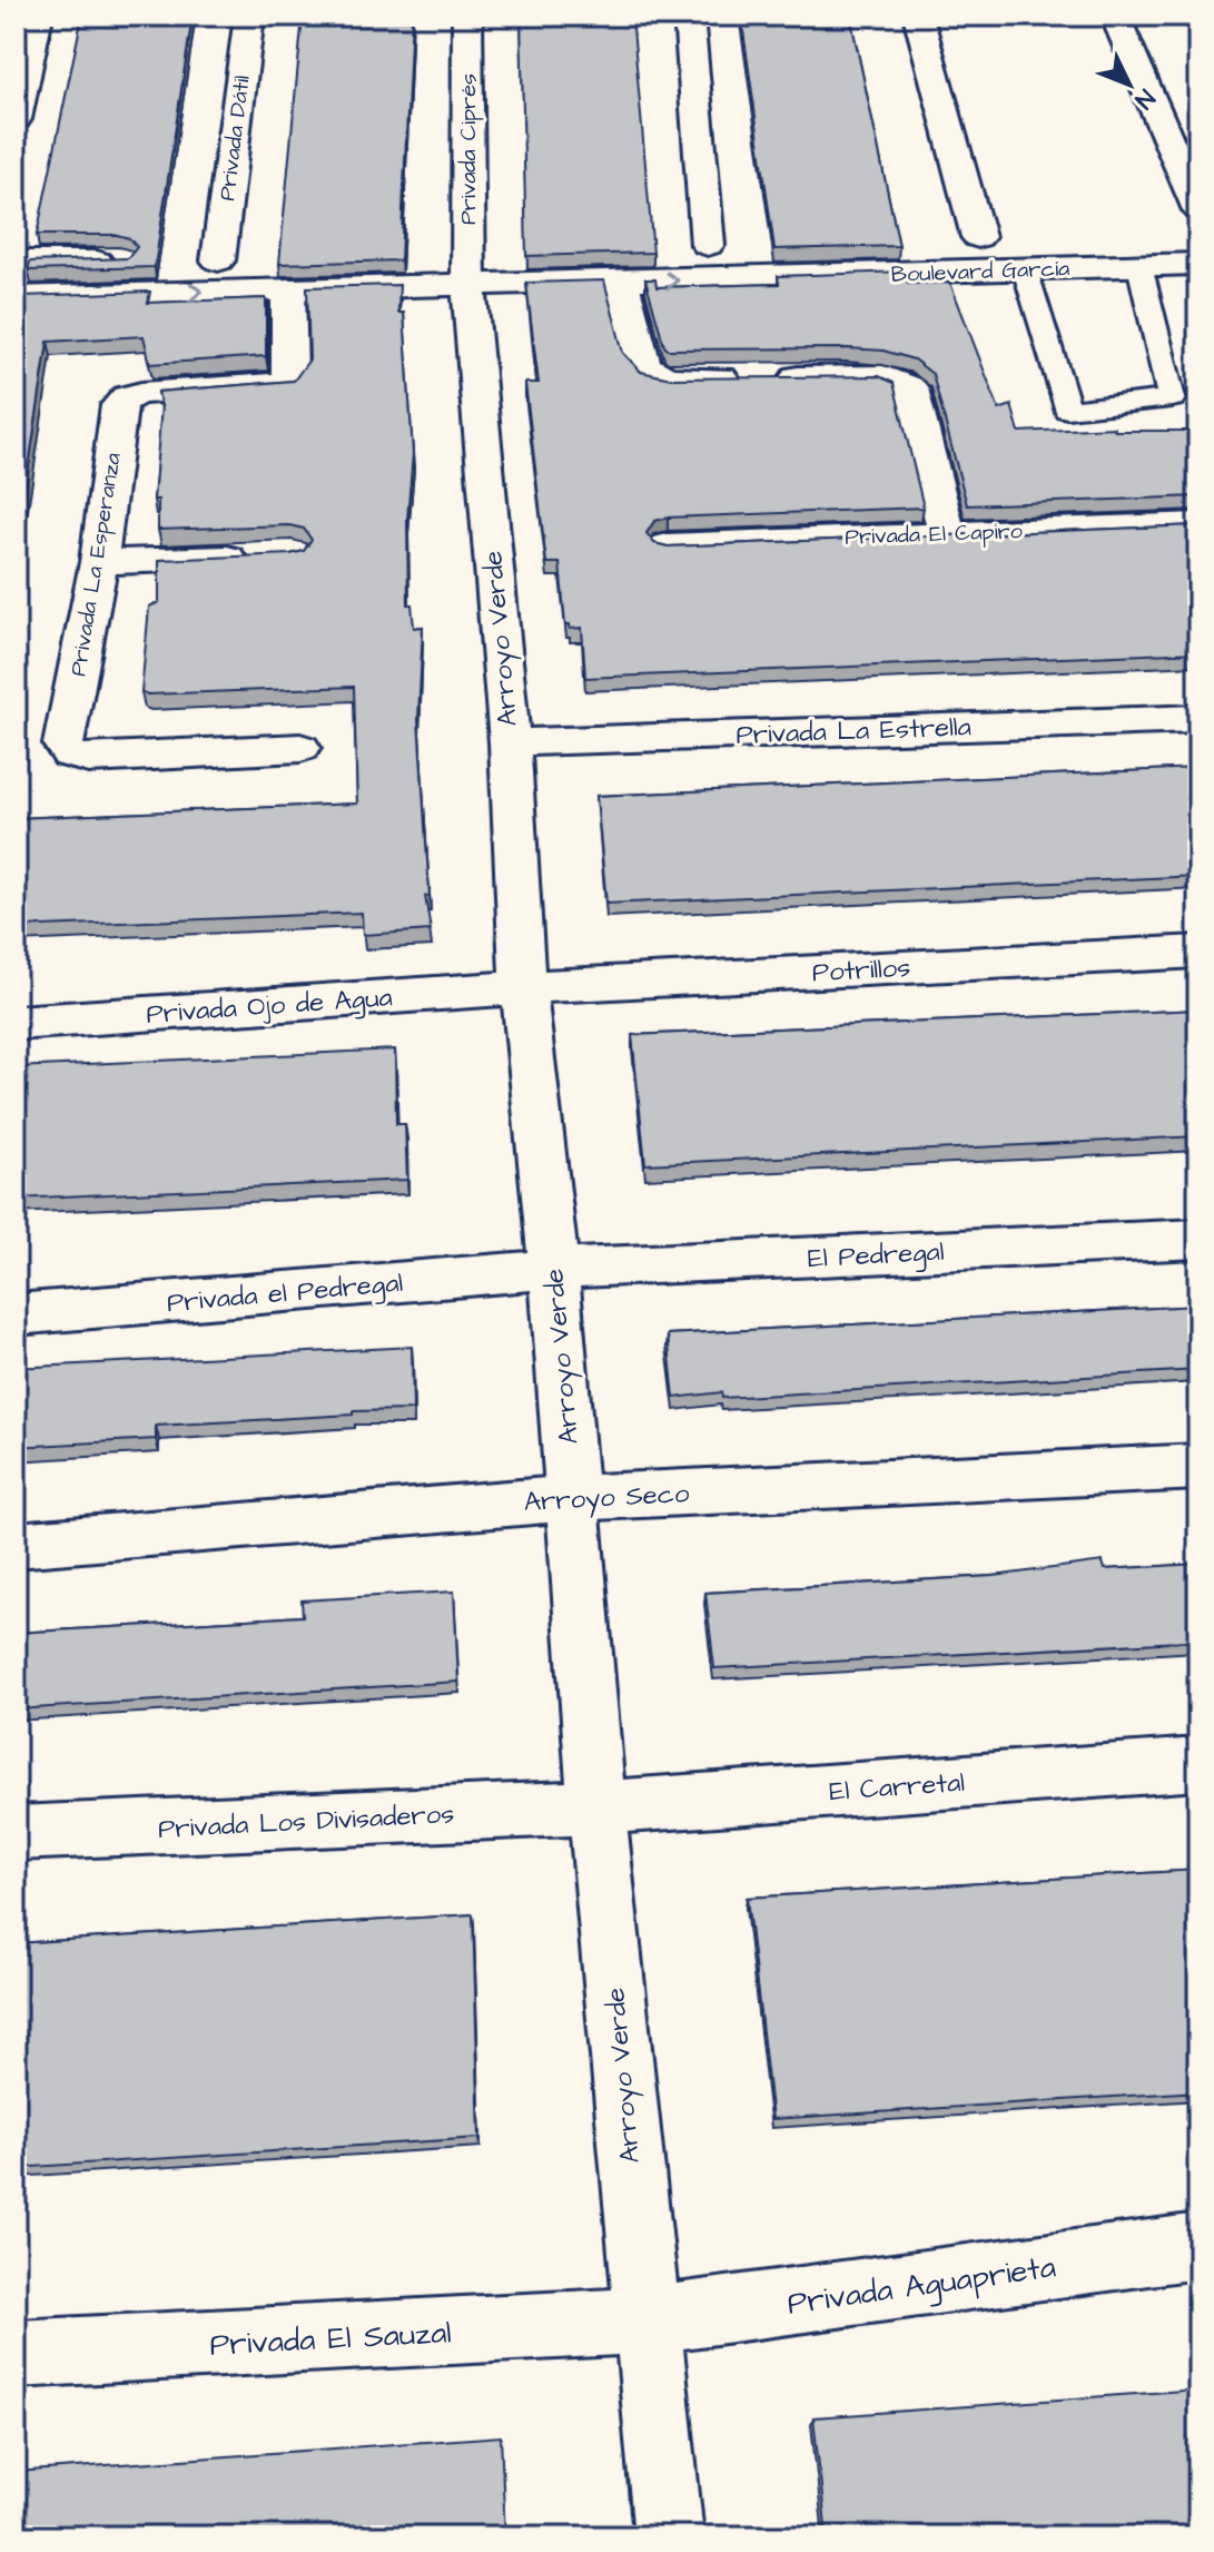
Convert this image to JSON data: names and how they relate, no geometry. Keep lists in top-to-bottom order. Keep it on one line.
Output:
{"streets":{"street":["Privada Dátil","Privada Ciprés","Boulevard García","Privada El Capiro","Privada La Esperanza","Arroyo Verde","Privada La Estrella","Potrillos","Privada Ojo de Agua","El Pedregal","Privada el Pedregal","Arroyo Seco","El Carretal","Privada Los Divisaderos","Privada Aguaprieta","Privada El Sauzal"]},"crossings":[["Privada Ciprés","Boulevard García"],["Privada Ciprés","Arroyo Verde"],["Boulevard García","Privada La Esperanza"],["Boulevard García","Arroyo Verde"],["Arroyo Verde","Privada La Estrella"],["Arroyo Verde","Potrillos"],["Arroyo Verde","Privada Ojo de Agua"],["Arroyo Verde","El Pedregal"],["Arroyo Verde","Privada el Pedregal"],["Arroyo Verde","Arroyo Seco"],["Arroyo Verde","El Carretal"],["Arroyo Verde","Privada Los Divisaderos"],["Arroyo Verde","Privada Aguaprieta"],["Arroyo Verde","Privada El Sauzal"],["Potrillos","Privada Ojo de Agua"],["El Pedregal","Privada el Pedregal"],["El Carretal","Privada Los Divisaderos"],["Privada Aguaprieta","Privada El Sauzal"]],"north":"bottom right"}
